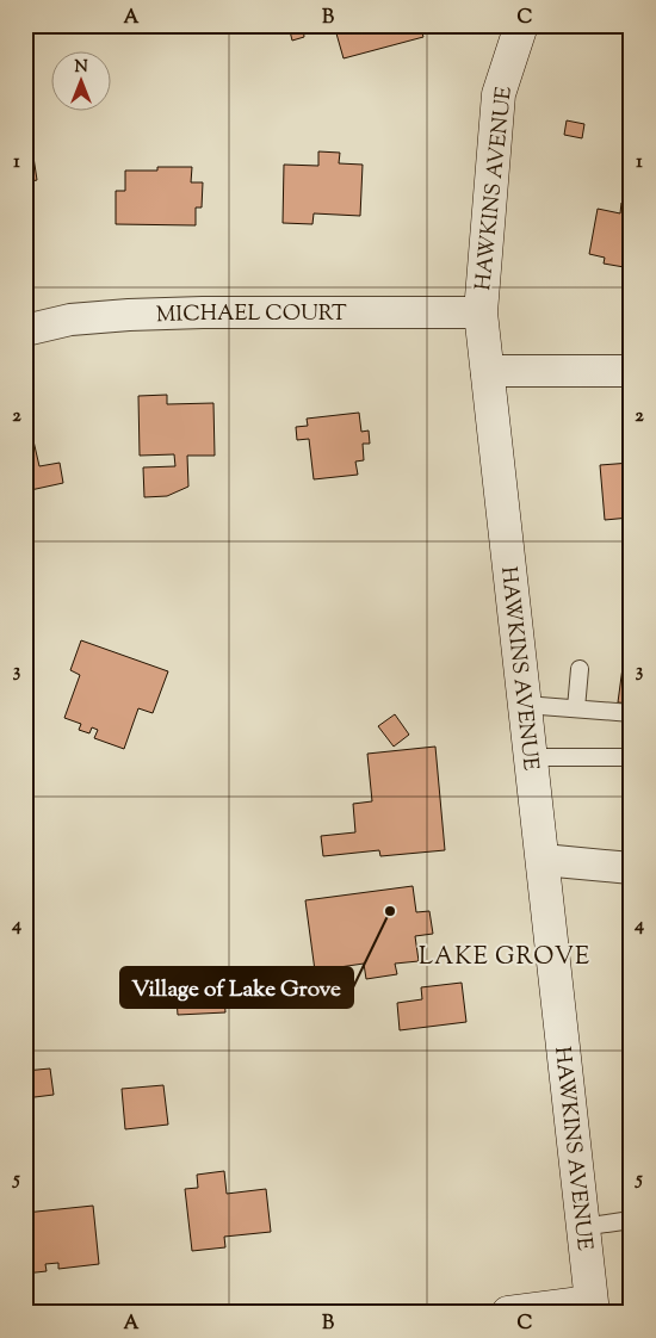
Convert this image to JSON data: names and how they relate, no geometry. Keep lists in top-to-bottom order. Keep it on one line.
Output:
{"streets":{"street":["HAWKINS AVENUE","MICHAEL COURT"]},"crossings":[["HAWKINS AVENUE","MICHAEL COURT"]],"districts":["LAKE GROVE"],"places":["Village of Lake Grove"],"north":"top","grid":{"columns":["A","B","C"],"rows":["1","2","3","4","5"]}}
